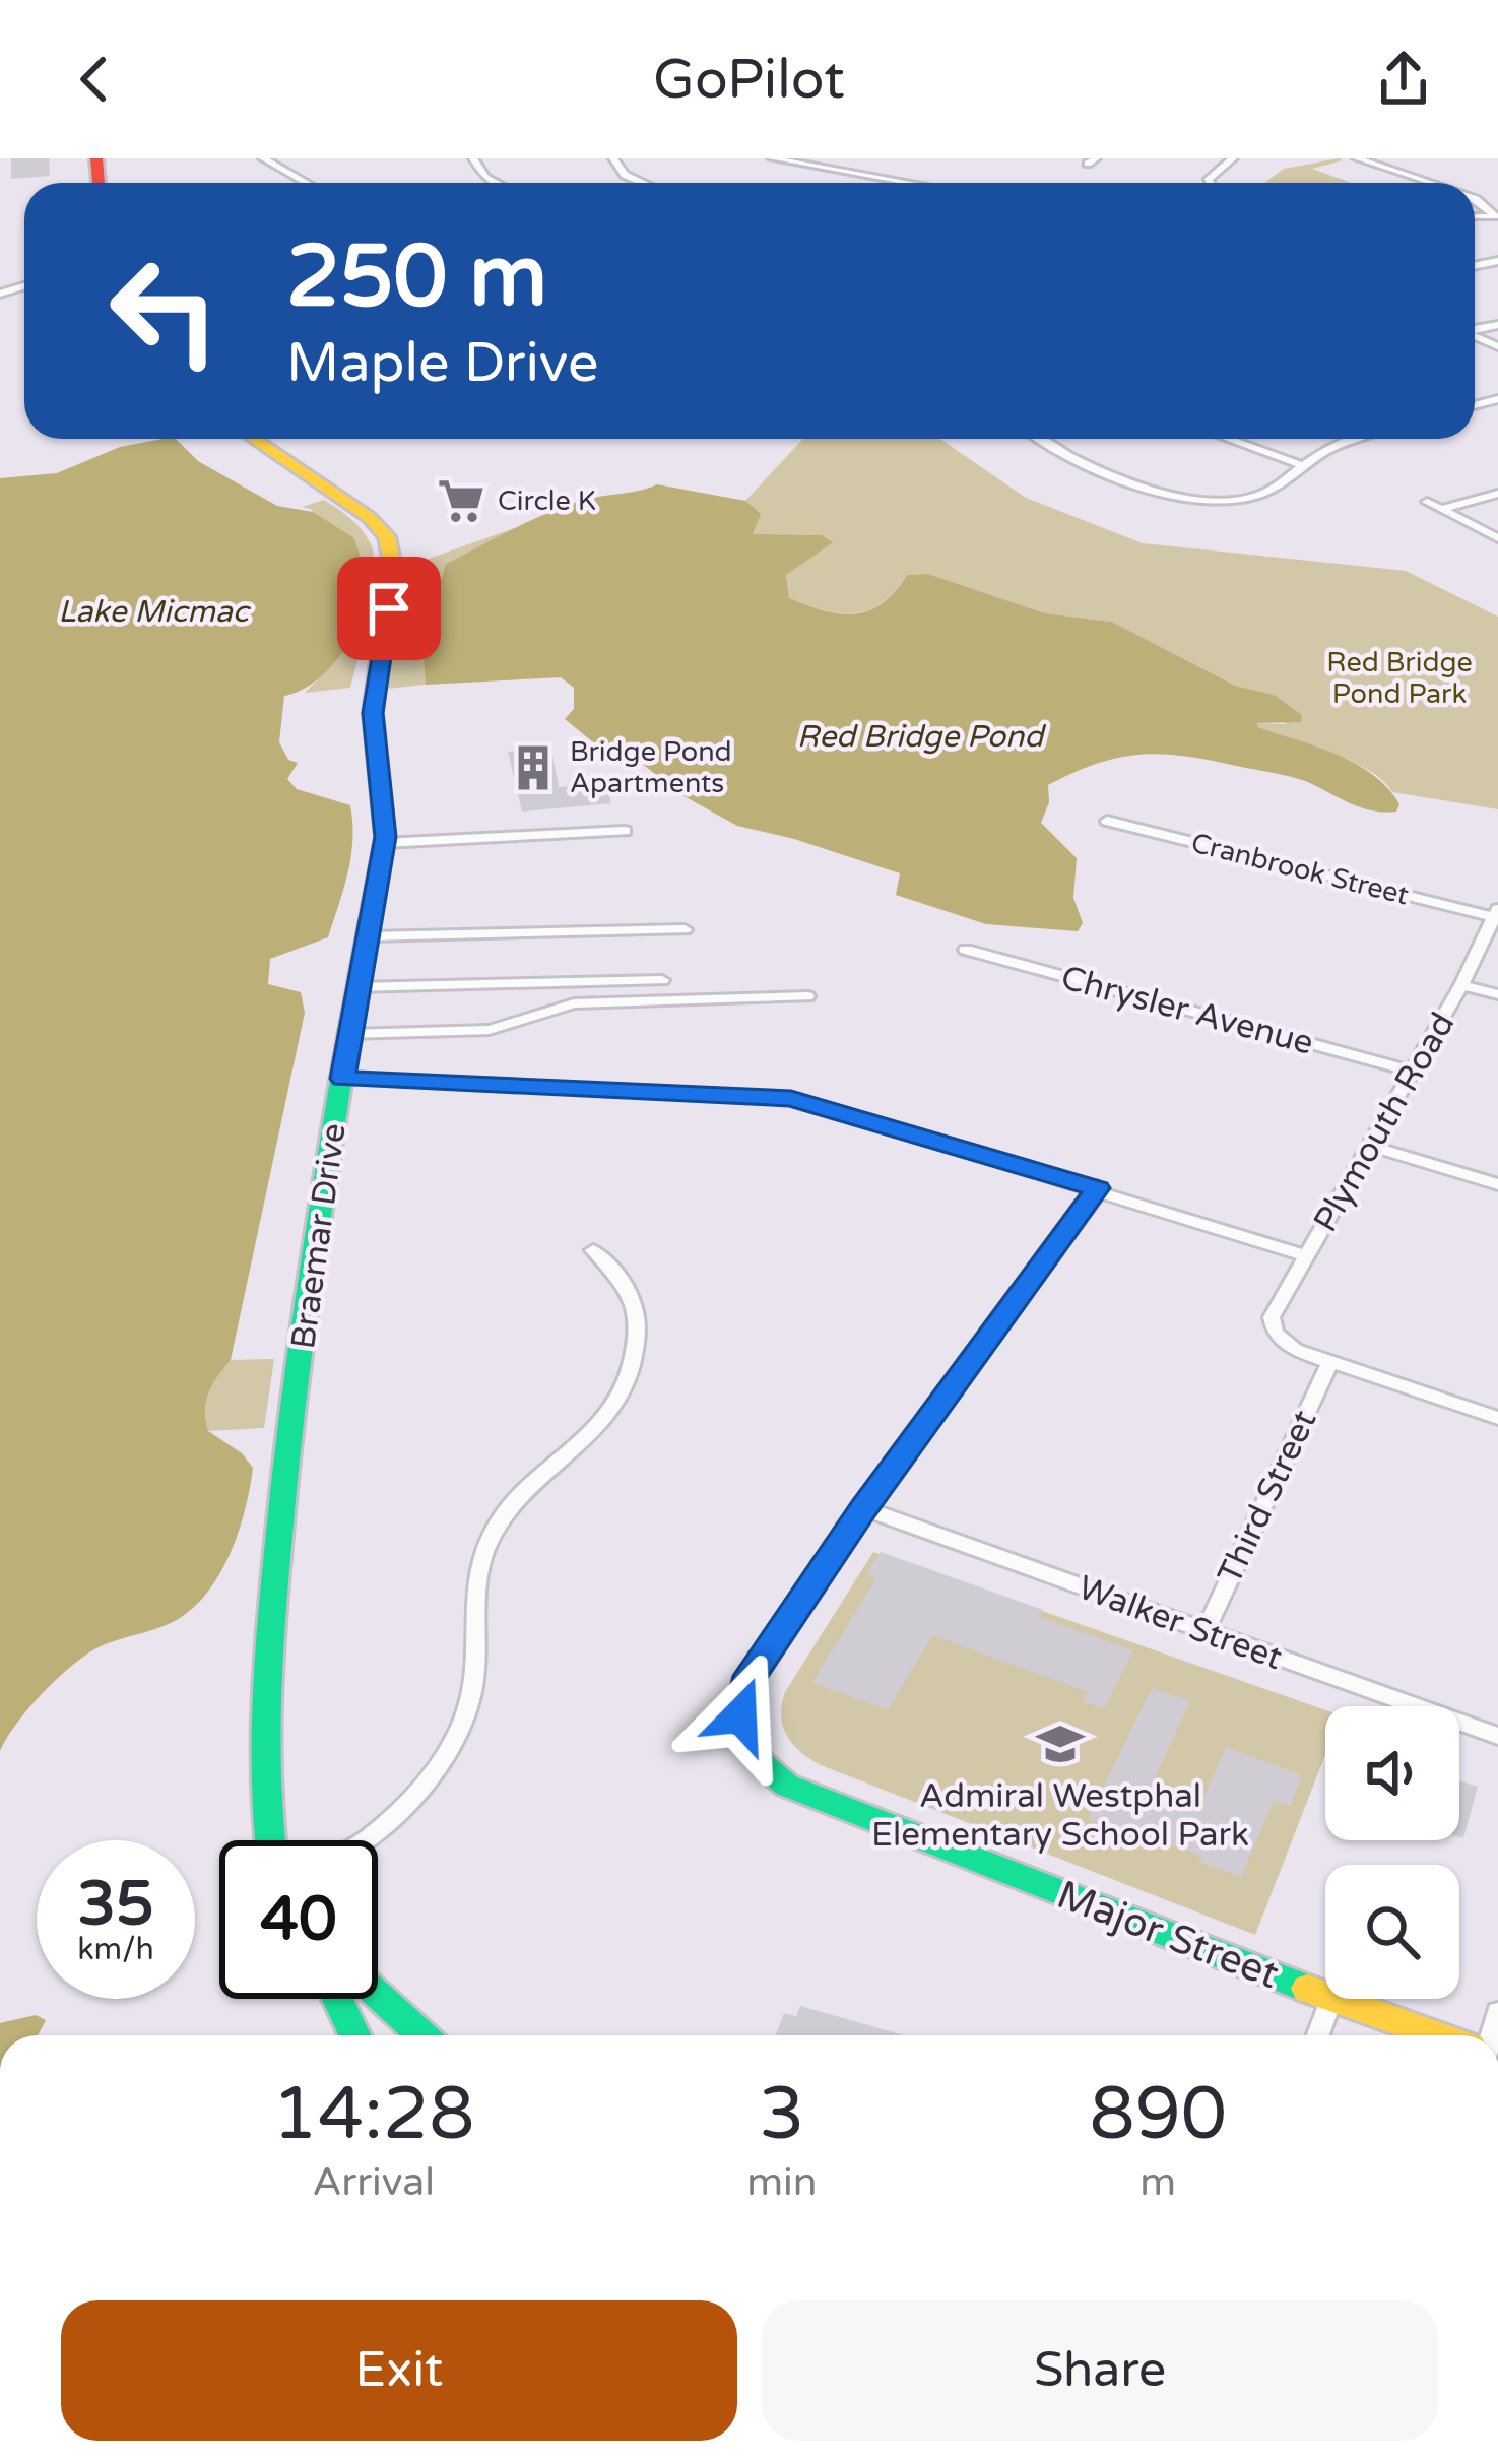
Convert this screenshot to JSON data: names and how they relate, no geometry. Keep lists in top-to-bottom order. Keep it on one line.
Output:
{"streets":{"main road":["Braemar Drive","Major Street"],"street":["Cranbrook Street","Chrysler Avenue","Plymouth Road","Third Street","Walker Street"]},"crossings":[["Cranbrook Street","Plymouth Road"],["Chrysler Avenue","Plymouth Road"],["Plymouth Road","Third Street"],["Third Street","Walker Street"],["Walker Street","Major Street"]],"water":["Lake Micmac","Red Bridge Pond"],"parks":["Red Bridge Pond Park"],"places":{"supermarket":["Circle K"],"building":["Bridge Pond Apartments"],"school or university":["Admiral Westphal Elementary School Park"]},"page":{"header":"GoPilot","turn":["250 m","Maple Drive"],"speed":"35 km/h","limit":"40","eta":["14:28","Arrival","3","min","890","m"],"buttons":["Exit","Share"]}}
